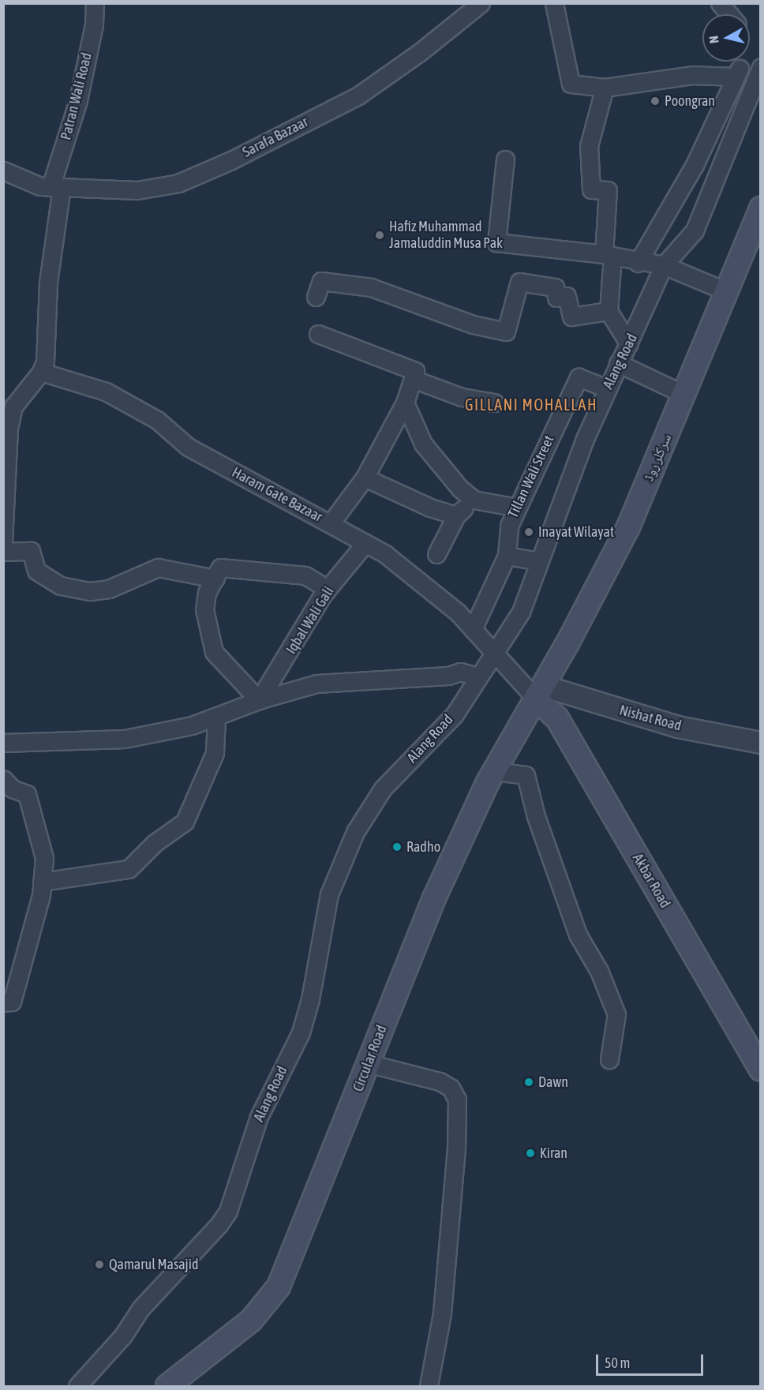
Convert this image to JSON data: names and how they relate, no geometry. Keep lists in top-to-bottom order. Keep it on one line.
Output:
{"streets":{"main road":["سرکلر روڈ","Akbar Road","Circular Road"],"street":["Patran Wali Road","Sarafa Bazaar","Alang Road","Tillan Wali Street","Haram Gate Bazaar","Iqbal Wali Gali","Nishat Road"]},"crossings":[["Patran Wali Road","Sarafa Bazaar"],["Patran Wali Road","Haram Gate Bazaar"],["Alang Road","Tillan Wali Street"],["Alang Road","Haram Gate Bazaar"],["سرکلر روڈ","Haram Gate Bazaar"],["سرکلر روڈ","Nishat Road"],["سرکلر روڈ","Akbar Road"],["سرکلر روڈ","Circular Road"],["Tillan Wali Street","Haram Gate Bazaar"],["Haram Gate Bazaar","Iqbal Wali Gali"],["Haram Gate Bazaar","Nishat Road"],["Haram Gate Bazaar","Akbar Road"],["Haram Gate Bazaar","Circular Road"],["Nishat Road","Akbar Road"],["Nishat Road","Circular Road"],["Akbar Road","Circular Road"]],"districts":["GILLANI MOHALLAH"],"places":["Poongran","Hafiz Muhammad Jamaluddin Musa Pak","Inayat Wilayat","Radho","Dawn","Kiran","Qamarul Masajid"],"scale_bar":"50 m","north":"left"}
